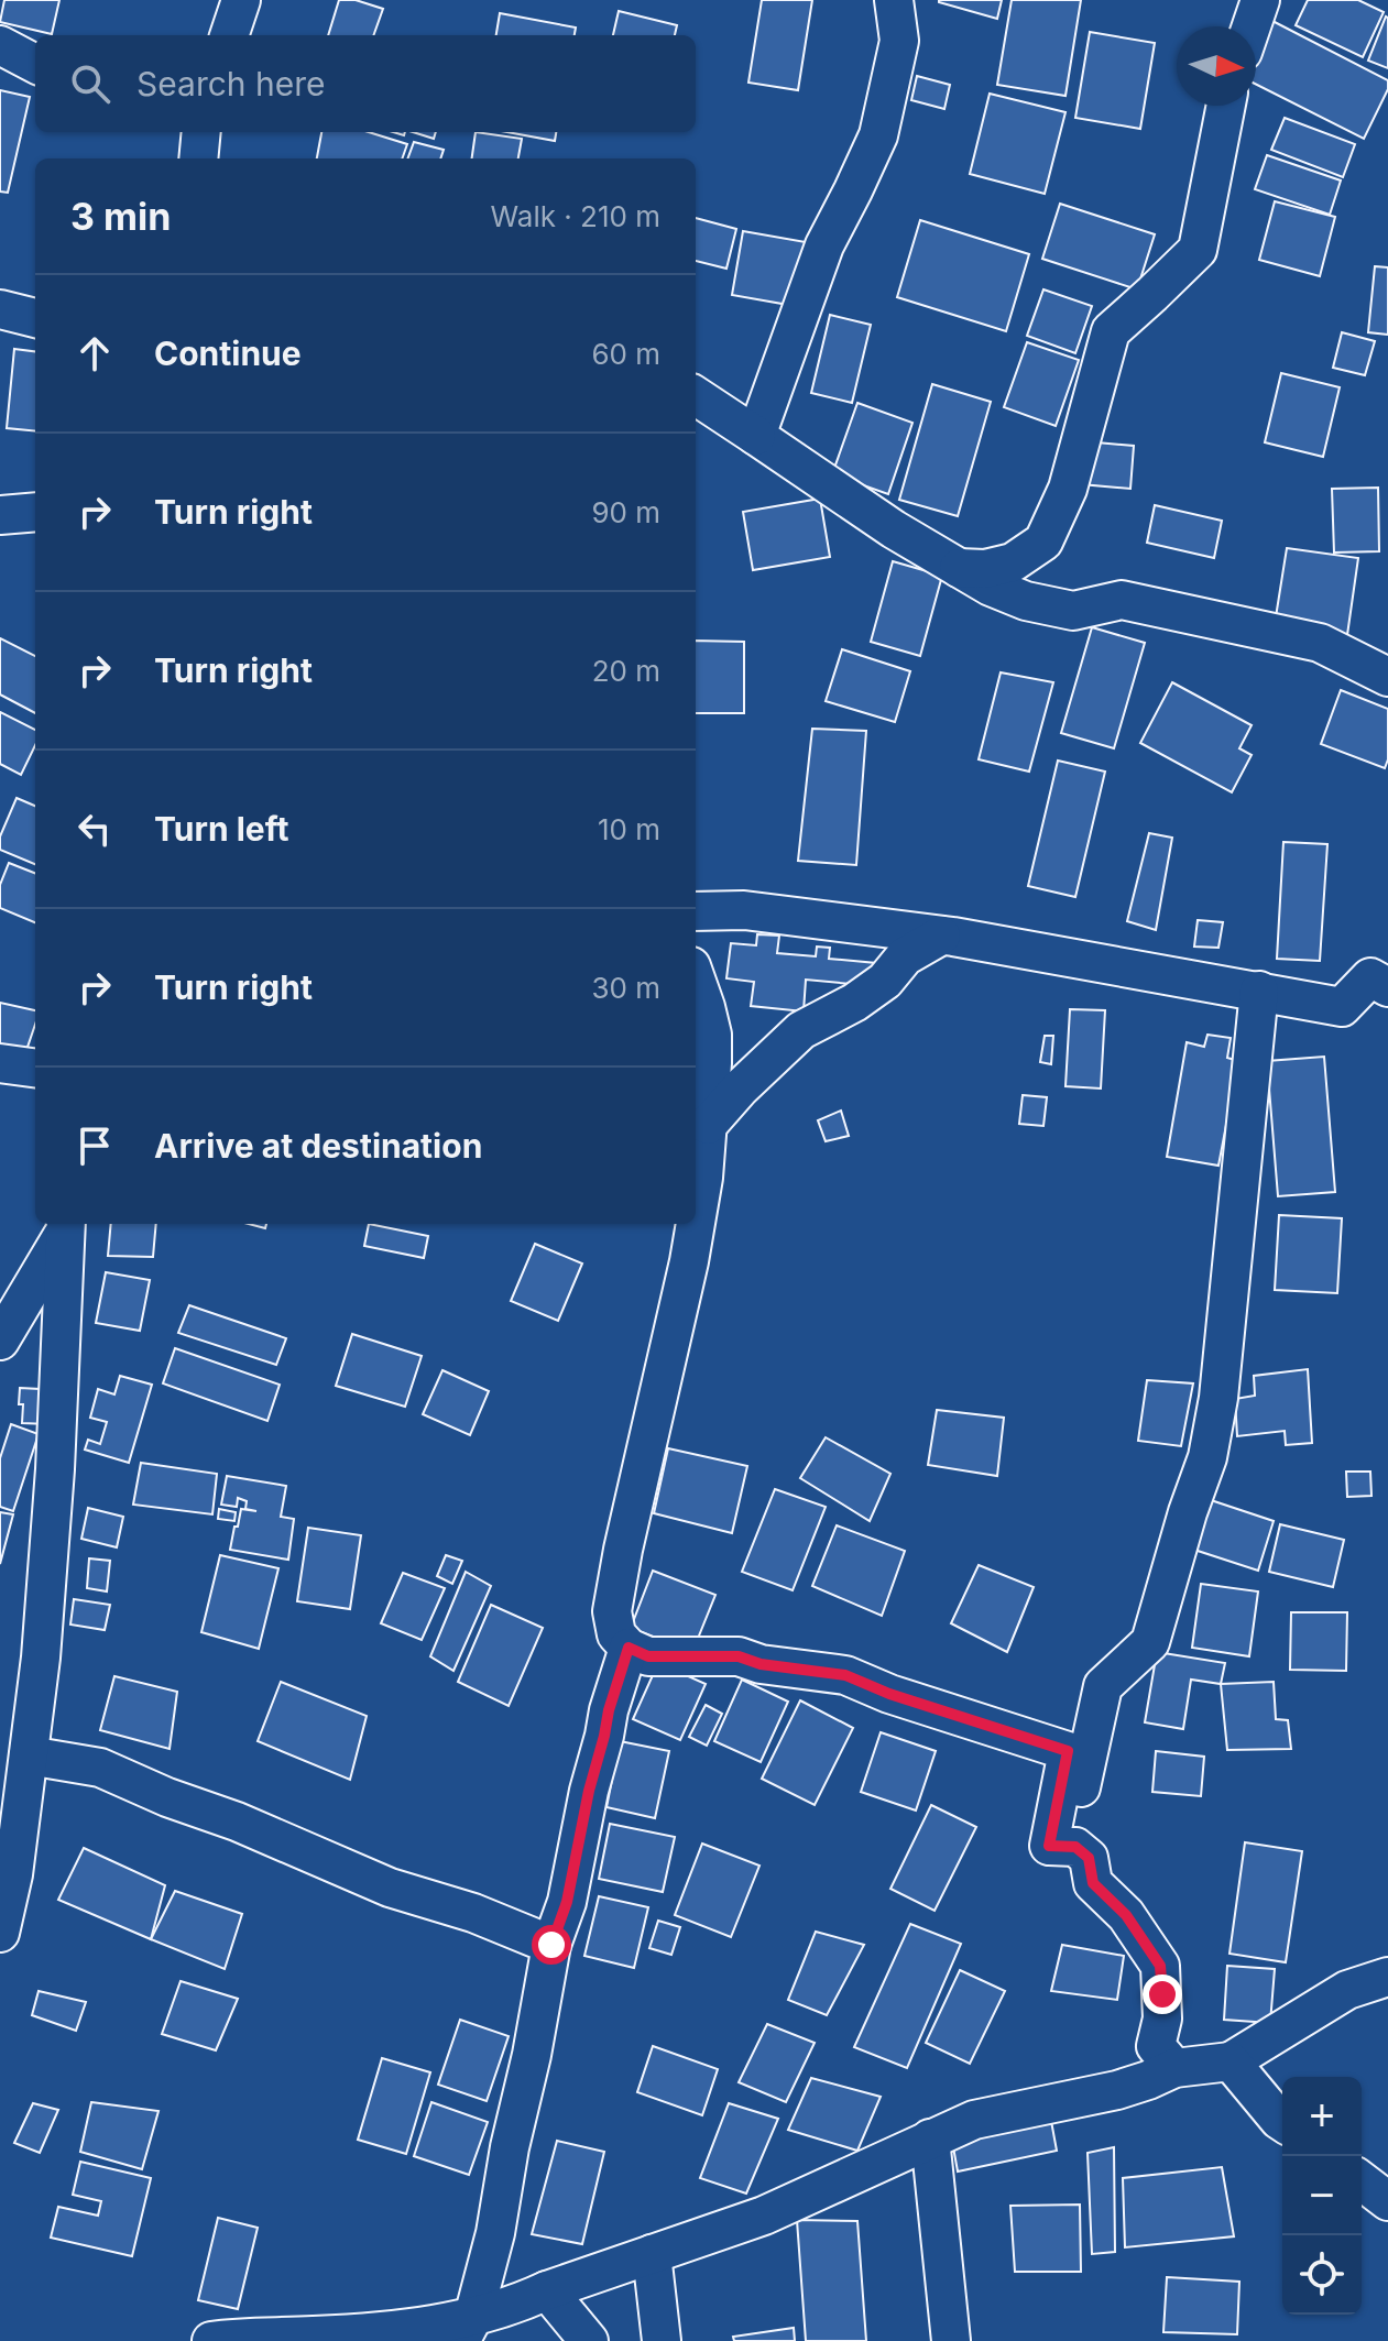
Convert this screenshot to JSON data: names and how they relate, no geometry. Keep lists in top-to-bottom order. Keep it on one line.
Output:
{"north":"right","page":{"search":"Search here","heading":["3 min","Walk · 210 m"],"list":[["Continue","60 m"],["Turn right","90 m"],["Turn right","20 m"],["Turn left","10 m"],["Turn right","30 m"],"Arrive at destination"],"map_buttons":["+","−"]}}
